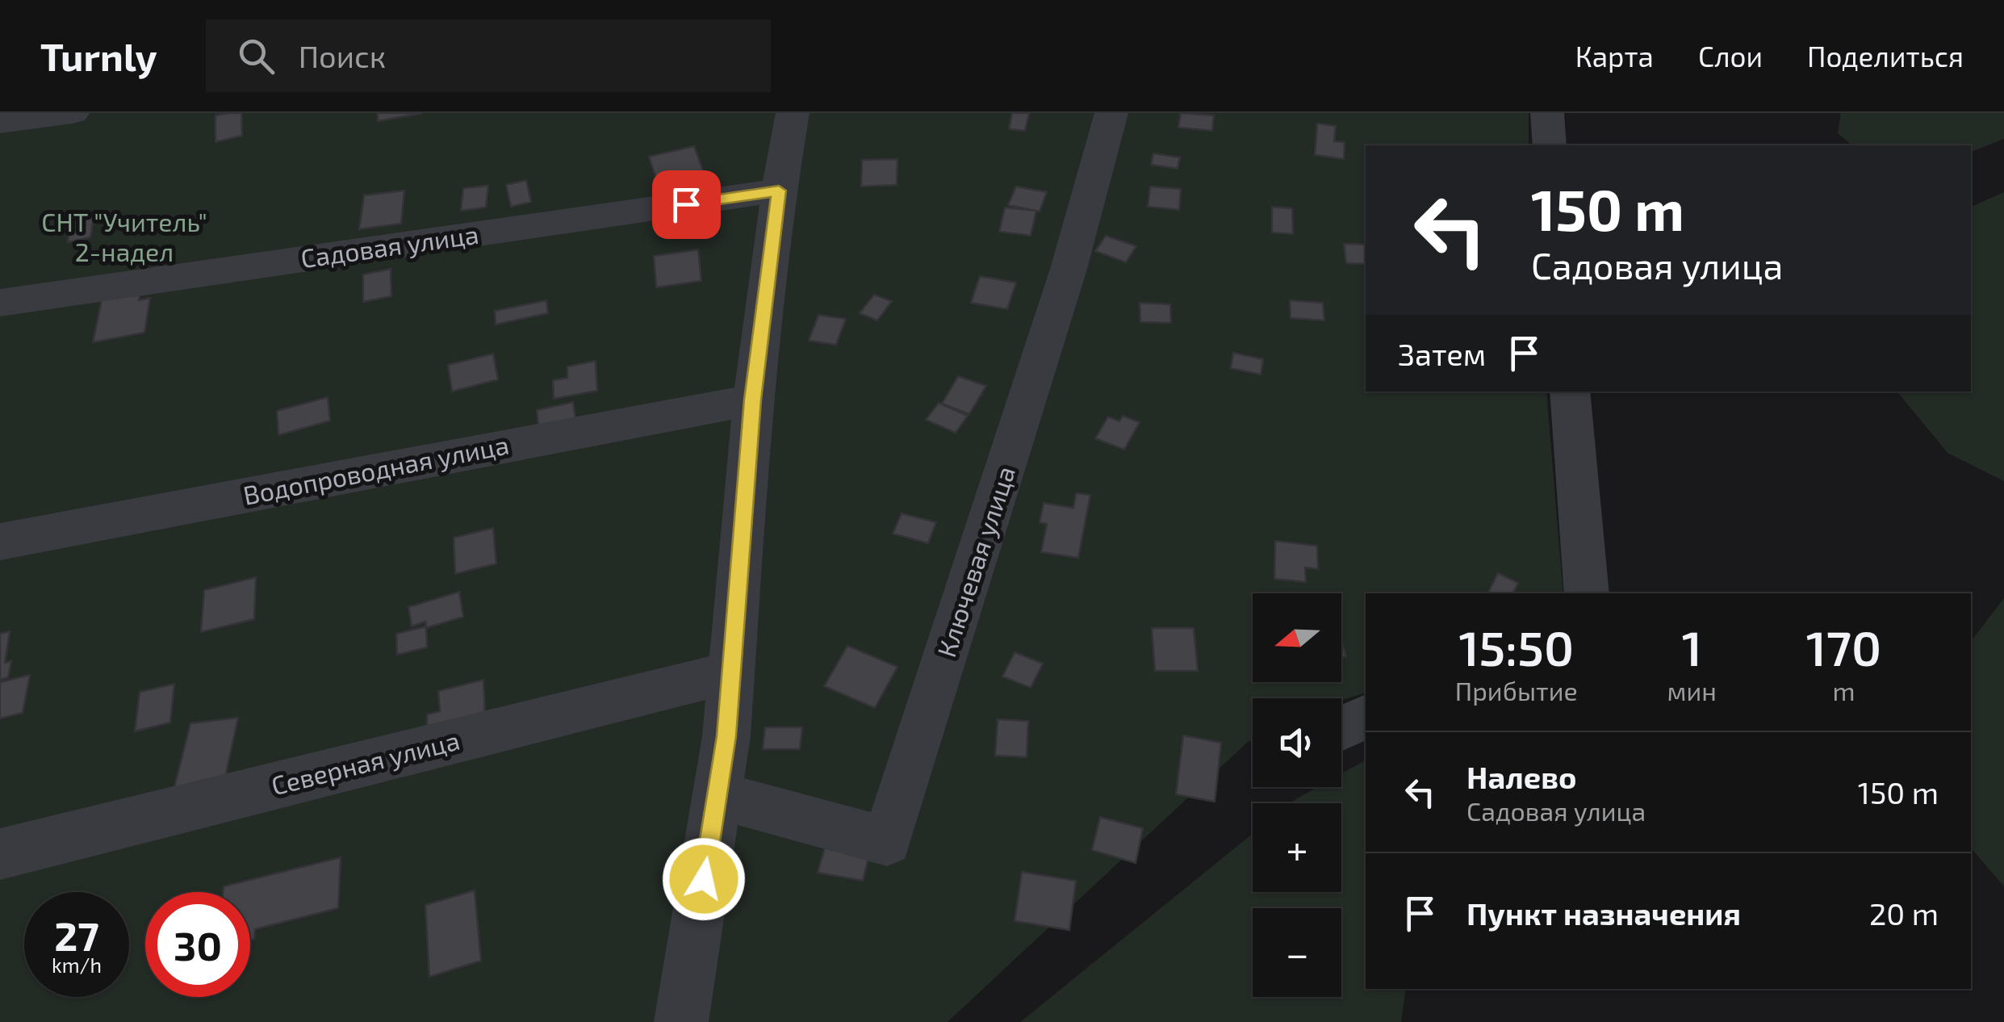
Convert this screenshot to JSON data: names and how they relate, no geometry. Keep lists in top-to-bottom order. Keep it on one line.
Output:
{"streets":{"street":["Садовая улица","Водопроводная улица","Ключевая улица","Северная улица"]},"parks":["СНТ \"Учитель\" 2-надел"],"north":"left","page":{"header":"Turnly","search":"Поиск","nav":["Карта","Слои","Поделиться"],"turn":["150 m","Садовая улица"],"then":"Затем","map_buttons":["+","−"],"eta":["15:50","Прибытие","1","мин","170","m"],"list":[{"name":"Налево","note":"Садовая улица","value":"150 m"},{"name":"Пункт назначения","value":"20 m"}],"speed":"27 km/h","limit":"30"}}
